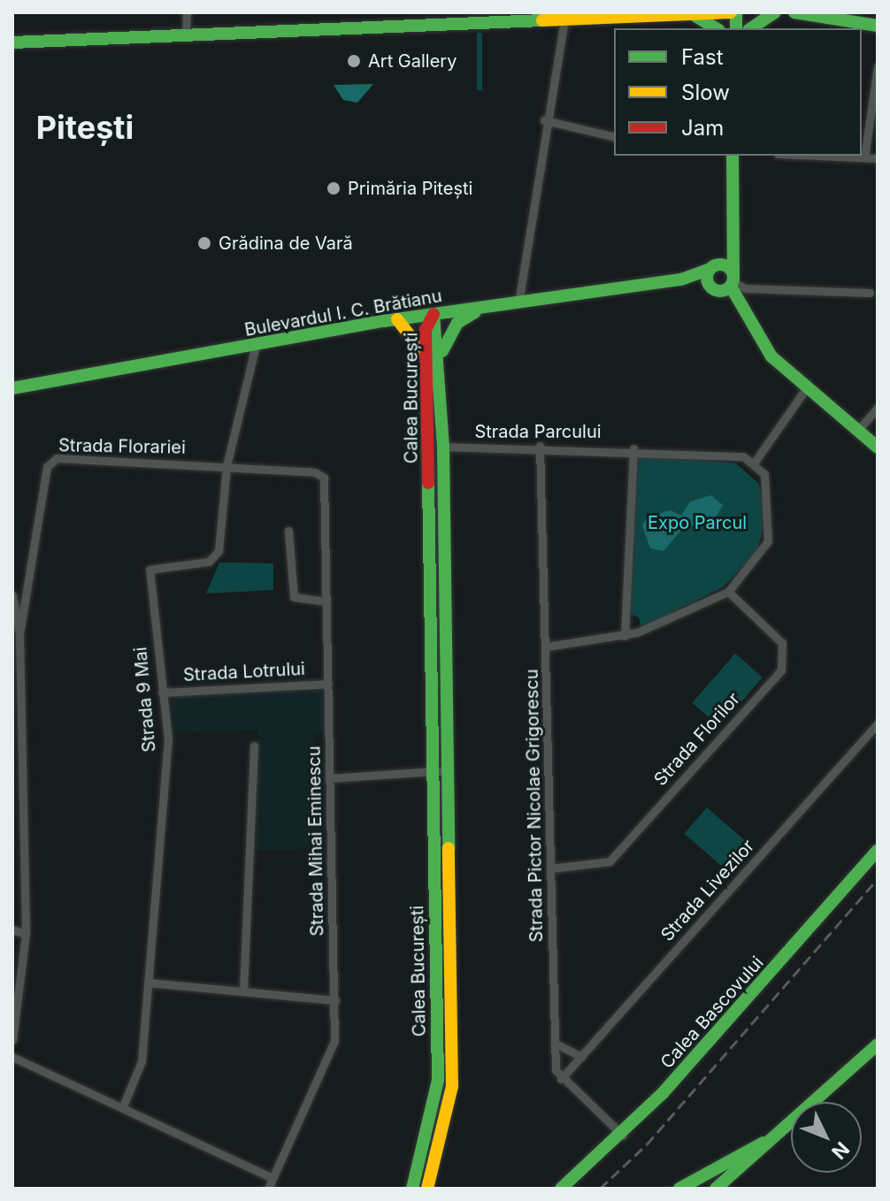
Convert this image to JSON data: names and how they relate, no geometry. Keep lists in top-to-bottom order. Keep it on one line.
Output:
{"streets":{"main road":["Bulevardul I. C. Brătianu","Calea București","Calea Bascovului"],"street":["Strada Parcului","Strada Florariei","Strada Lotrului","Strada 9 Mai","Strada Florilor","Strada Pictor Nicolae Grigorescu","Strada Mihai Eminescu","Strada Livezilor"]},"crossings":[["Bulevardul I. C. Brătianu","Calea București"],["Bulevardul I. C. Brătianu","Strada 9 Mai"],["Calea București","Strada Parcului"],["Strada Parcului","Strada Pictor Nicolae Grigorescu"],["Strada Florariei","Strada 9 Mai"],["Strada Florariei","Strada Mihai Eminescu"],["Strada Lotrului","Strada 9 Mai"],["Strada Lotrului","Strada Mihai Eminescu"],["Strada Florilor","Strada Pictor Nicolae Grigorescu"],["Strada Pictor Nicolae Grigorescu","Strada Livezilor"]],"districts":["Pitești"],"parks":["Expo Parcul"],"places":["Art Gallery","Primăria Pitești","Grădina de Vară"],"legend":["Fast","Slow","Jam"],"north":"bottom right"}
